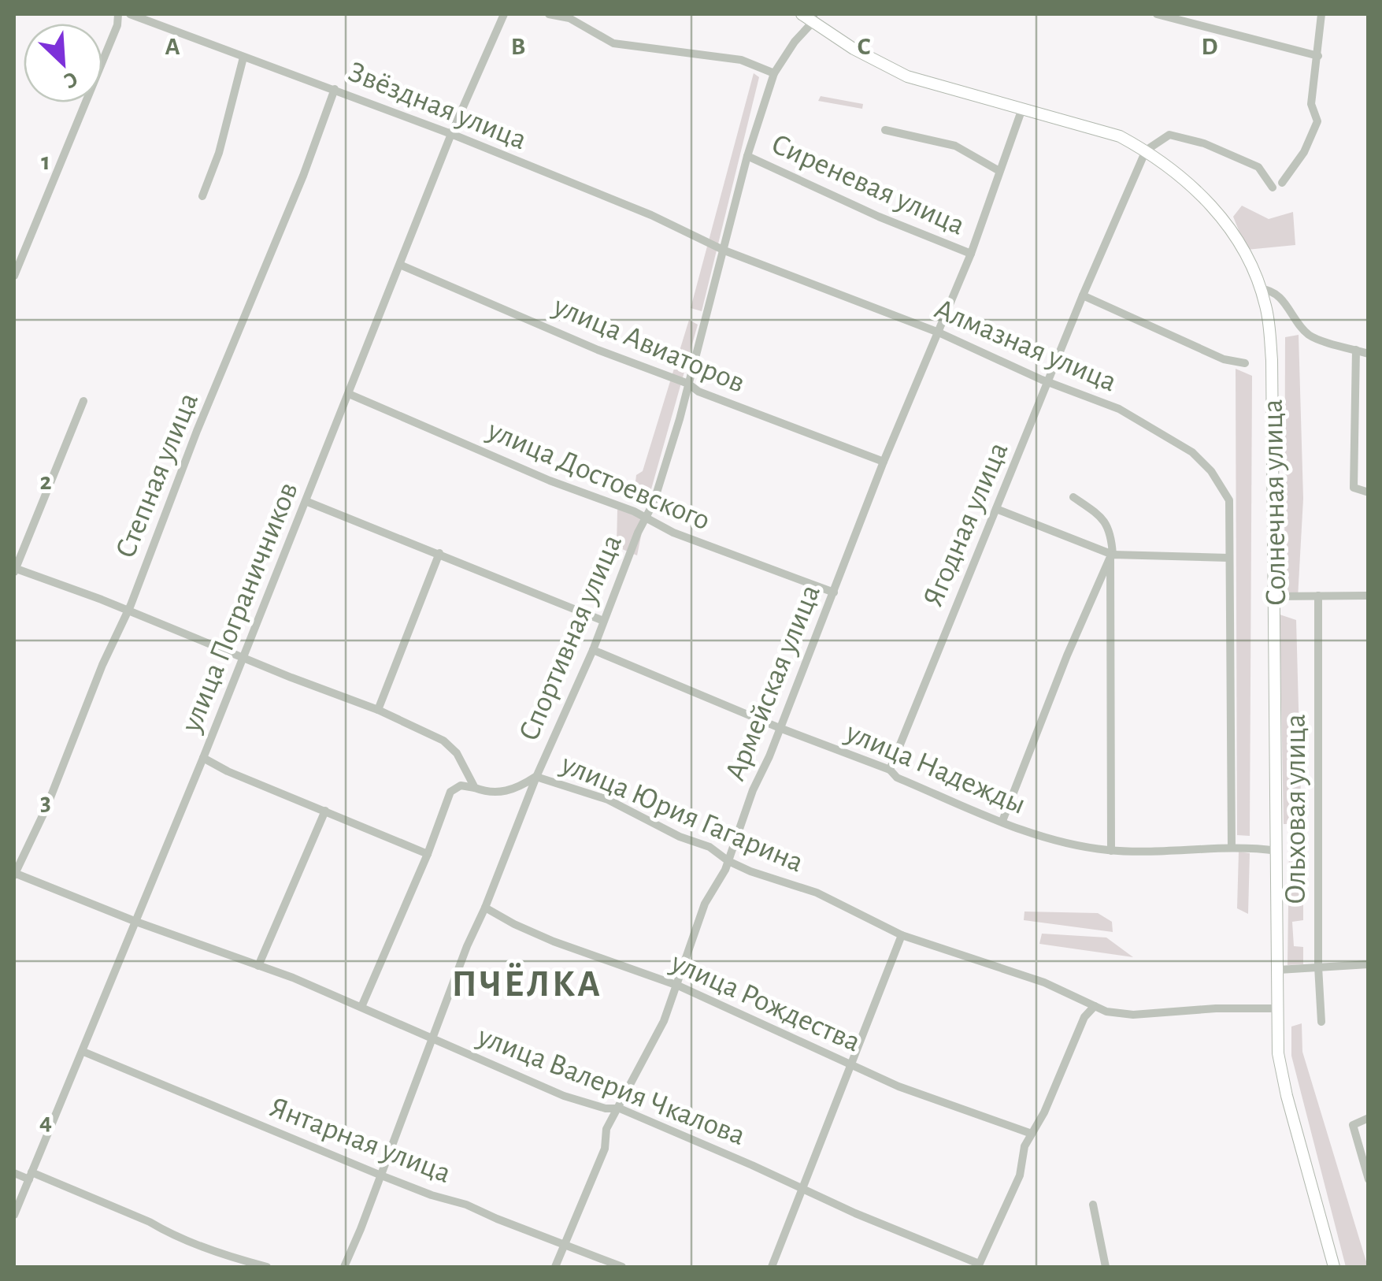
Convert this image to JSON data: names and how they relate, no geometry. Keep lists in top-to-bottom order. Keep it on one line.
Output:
{"streets":{"street":["Звёздная улица","Сиреневая улица","улица Авиаторов","Алмазная улица","улица Достоевского","Степная улица","Солнечная улица","Ягодная улица","улица Пограничников","Спортивная улица","Армейская улица","улица Надежды","Ольховая улица","улица Юрия Гагарина","улица Рождества","улица Валерия Чкалова","Янтарная улица"]},"crossings":[["Звёздная улица","Алмазная улица"],["Звёздная улица","Степная улица"],["Звёздная улица","улица Пограничников"],["Звёздная улица","Спортивная улица"],["Сиреневая улица","Спортивная улица"],["Сиреневая улица","Армейская улица"],["улица Авиаторов","улица Пограничников"],["улица Авиаторов","Спортивная улица"],["улица Авиаторов","Армейская улица"],["Алмазная улица","Ягодная улица"],["Алмазная улица","Спортивная улица"],["Алмазная улица","Армейская улица"],["Алмазная улица","улица Надежды"],["улица Достоевского","улица Пограничников"],["улица Достоевского","Спортивная улица"],["улица Достоевского","Армейская улица"],["Степная улица","улица Валерия Чкалова"],["Солнечная улица","Ягодная улица"],["Солнечная улица","Спортивная улица"],["Солнечная улица","Армейская улица"],["Солнечная улица","улица Надежды"],["Солнечная улица","улица Юрия Гагарина"],["Ягодная улица","улица Надежды"],["улица Пограничников","улица Валерия Чкалова"],["улица Пограничников","Янтарная улица"],["Спортивная улица","улица Надежды"],["Спортивная улица","улица Юрия Гагарина"],["Спортивная улица","улица Рождества"],["Спортивная улица","улица Валерия Чкалова"],["Спортивная улица","Янтарная улица"],["Армейская улица","улица Надежды"],["Армейская улица","улица Юрия Гагарина"],["Армейская улица","улица Рождества"],["Армейская улица","улица Валерия Чкалова"],["Армейская улица","Янтарная улица"]],"districts":["ПЧЁЛКА"],"north":"bottom right","grid":{"columns":["A","B","C","D"],"rows":["1","2","3","4"]}}
